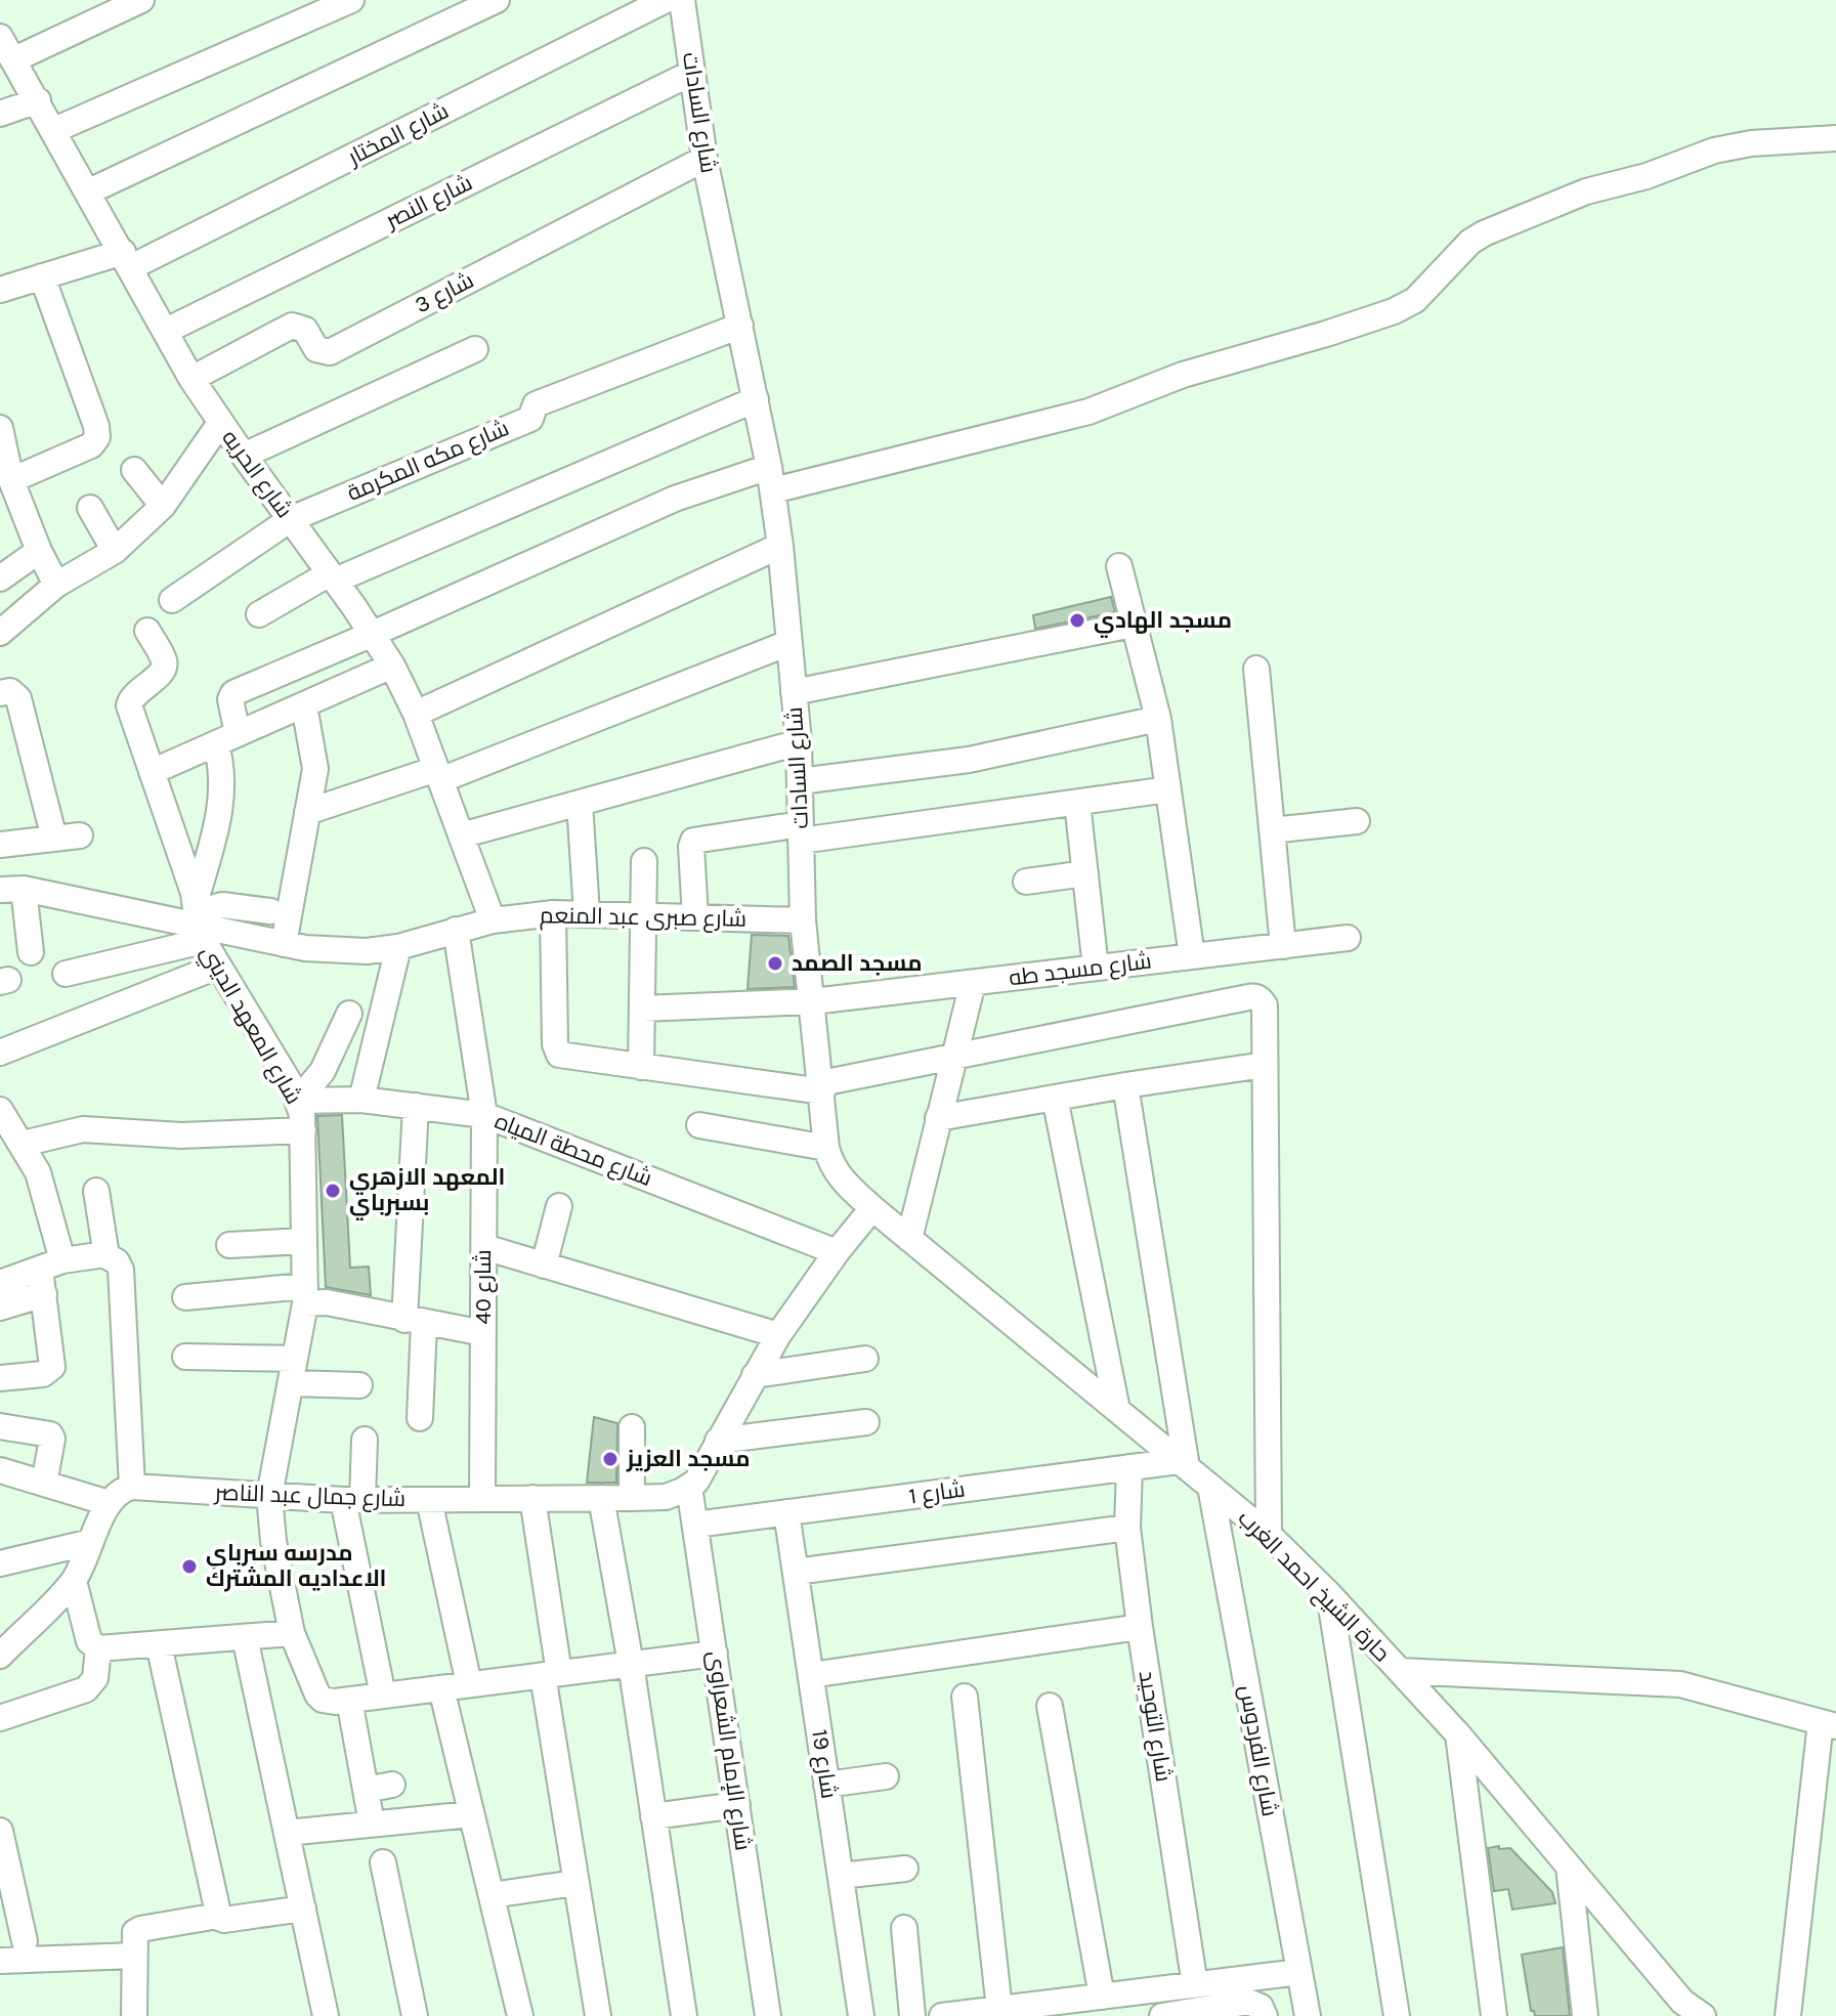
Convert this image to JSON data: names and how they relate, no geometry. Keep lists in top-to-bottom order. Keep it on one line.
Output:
{"streets":{"street":["شارع السادات","شارع المختار","شارع النصر","شارع 3","شارع مكه المكرمة","شارع الحريه","شارع صبرى عبد المنعم","شارع مسجد طه","شارع المعهد الديني","شارع محطة المياه","شارع 40","شارع 1","شارع جمال عبد الناصر","حارة الشيخ احمد الغرب","شارع التوحيد","شارع الإمام الشعراوى","شارع الفردوس","شارع 19"]},"crossings":[["شارع السادات","شارع النصر"],["شارع السادات","شارع 3"],["شارع السادات","شارع مكه المكرمة"],["شارع السادات","شارع صبرى عبد المنعم"],["شارع السادات","شارع مسجد طه"],["شارع السادات","حارة الشيخ احمد الغرب"],["شارع المختار","شارع الحريه"],["شارع النصر","شارع الحريه"],["شارع 3","شارع الحريه"],["شارع مكه المكرمة","شارع الحريه"],["شارع الحريه","شارع صبرى عبد المنعم"],["شارع صبرى عبد المنعم","شارع المعهد الديني"],["شارع صبرى عبد المنعم","شارع 40"],["شارع المعهد الديني","شارع محطة المياه"],["شارع المعهد الديني","شارع جمال عبد الناصر"],["شارع محطة المياه","شارع 40"],["شارع 40","شارع جمال عبد الناصر"],["شارع 1","حارة الشيخ احمد الغرب"],["شارع 1","شارع التوحيد"],["شارع 1","شارع الإمام الشعراوى"],["شارع 1","شارع 19"],["شارع جمال عبد الناصر","شارع الإمام الشعراوى"],["حارة الشيخ احمد الغرب","شارع الفردوس"]],"places":["مسجد الهادي","مسجد الصمد","المعهد الازهري بسبرباي","مسجد العزيز","مدرسه سبرباي الاعداديه المشترك"]}
